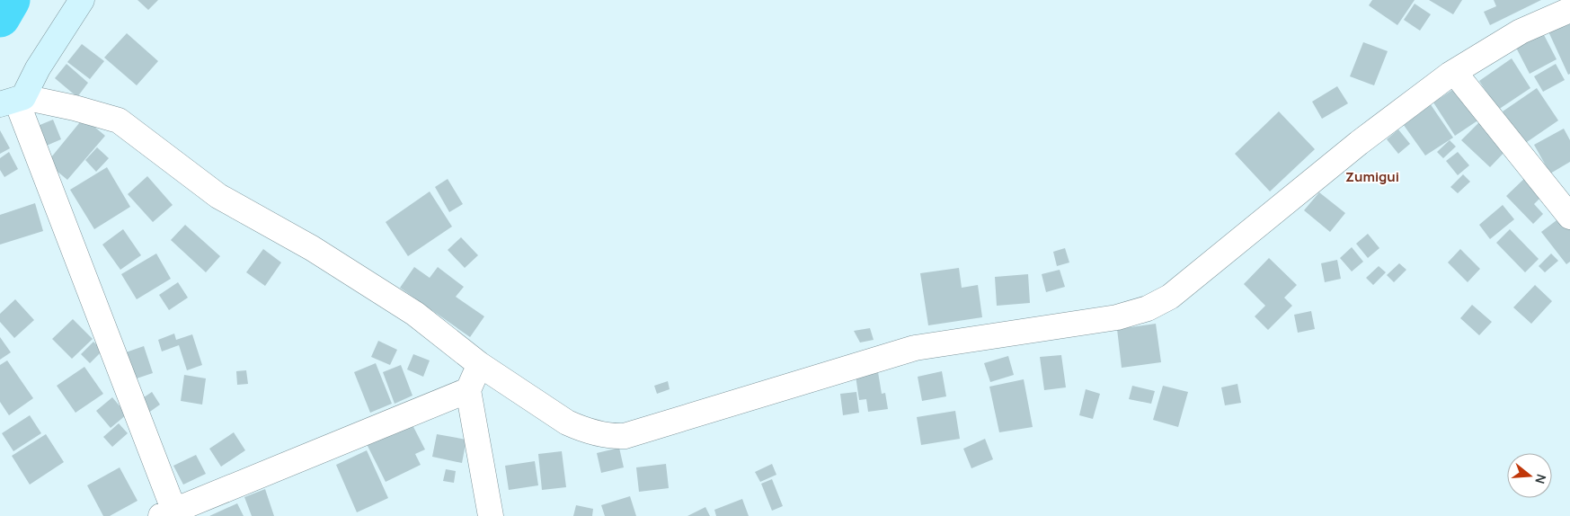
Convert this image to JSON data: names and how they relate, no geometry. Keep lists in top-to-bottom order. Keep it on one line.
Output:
{"districts":["Zumigui"],"north":"right"}
